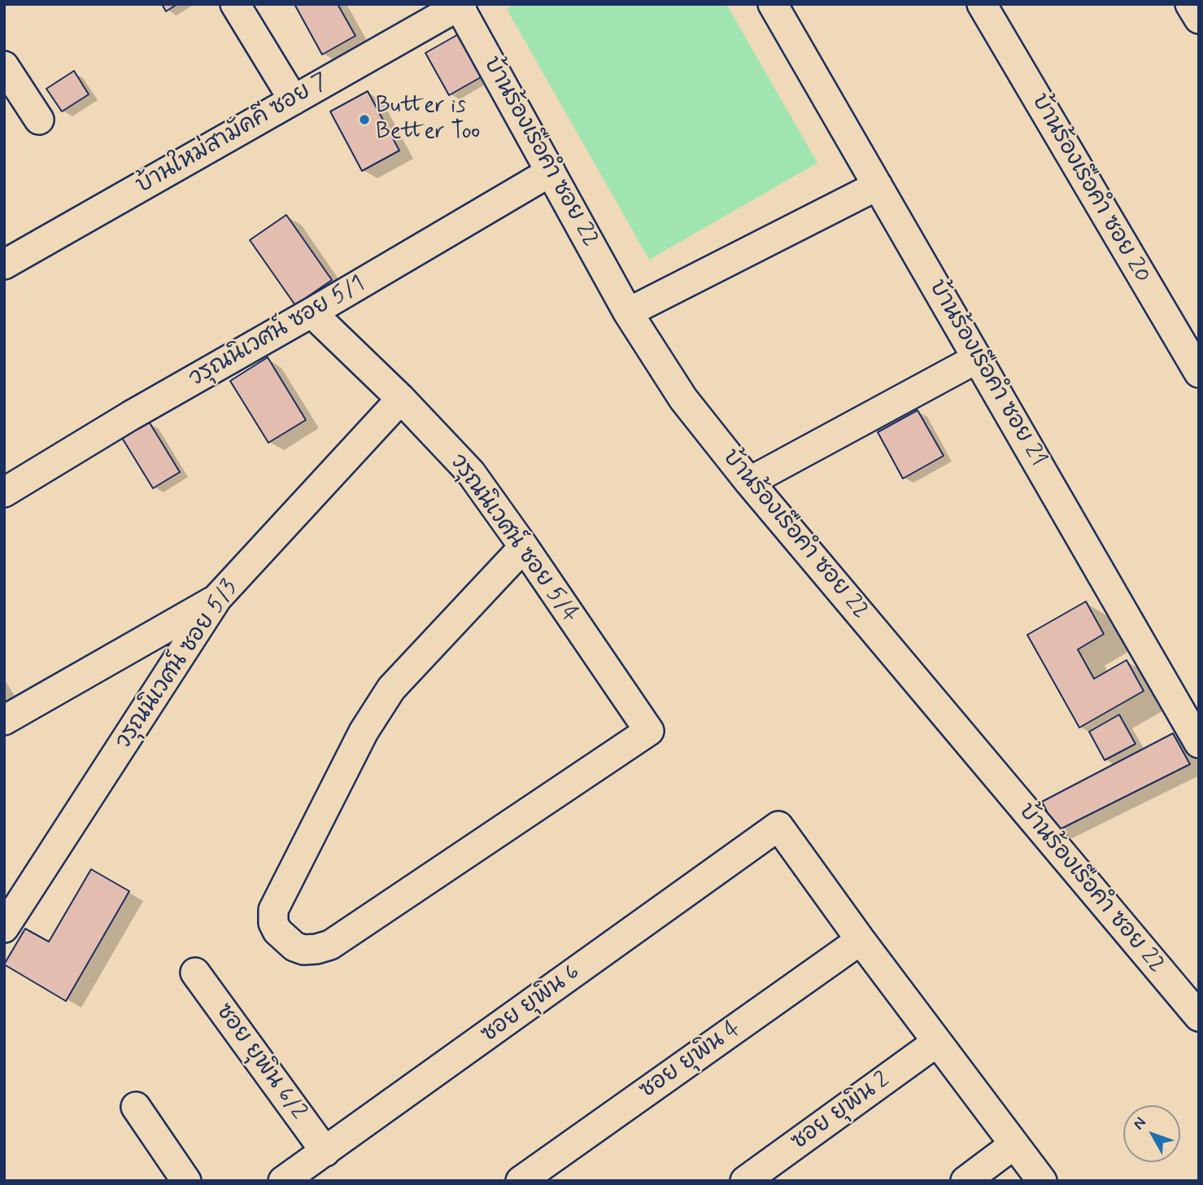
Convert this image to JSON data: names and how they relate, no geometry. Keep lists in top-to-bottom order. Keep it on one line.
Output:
{"streets":{"street":["บ้านใหม่สามัคคี ซอย 7","บ้านร้องเรือคำ ซอย 22","บ้านร้องเรือคำ ซอย 20","วรุณนิเวศน์ ซอย 5/1","บ้านร้องเรือคำ ซอย 21","วรุณนิเวศน์ ซอย 5/4","วรุณนิเวศน์ ซอย 5/3","ซอย ยุพิน 6","ซอย ยุพิน 4","ซอย ยุพิน 6/2","ซอย ยุพิน 2"]},"crossings":[["บ้านใหม่สามัคคี ซอย 7","บ้านร้องเรือคำ ซอย 22"],["บ้านร้องเรือคำ ซอย 22","วรุณนิเวศน์ ซอย 5/1"],["วรุณนิเวศน์ ซอย 5/1","วรุณนิเวศน์ ซอย 5/4"],["วรุณนิเวศน์ ซอย 5/4","วรุณนิเวศน์ ซอย 5/3"],["ซอย ยุพิน 6","ซอย ยุพิน 4"],["ซอย ยุพิน 6","ซอย ยุพิน 6/2"]],"places":["Butter is Better Too"],"north":"top left"}
